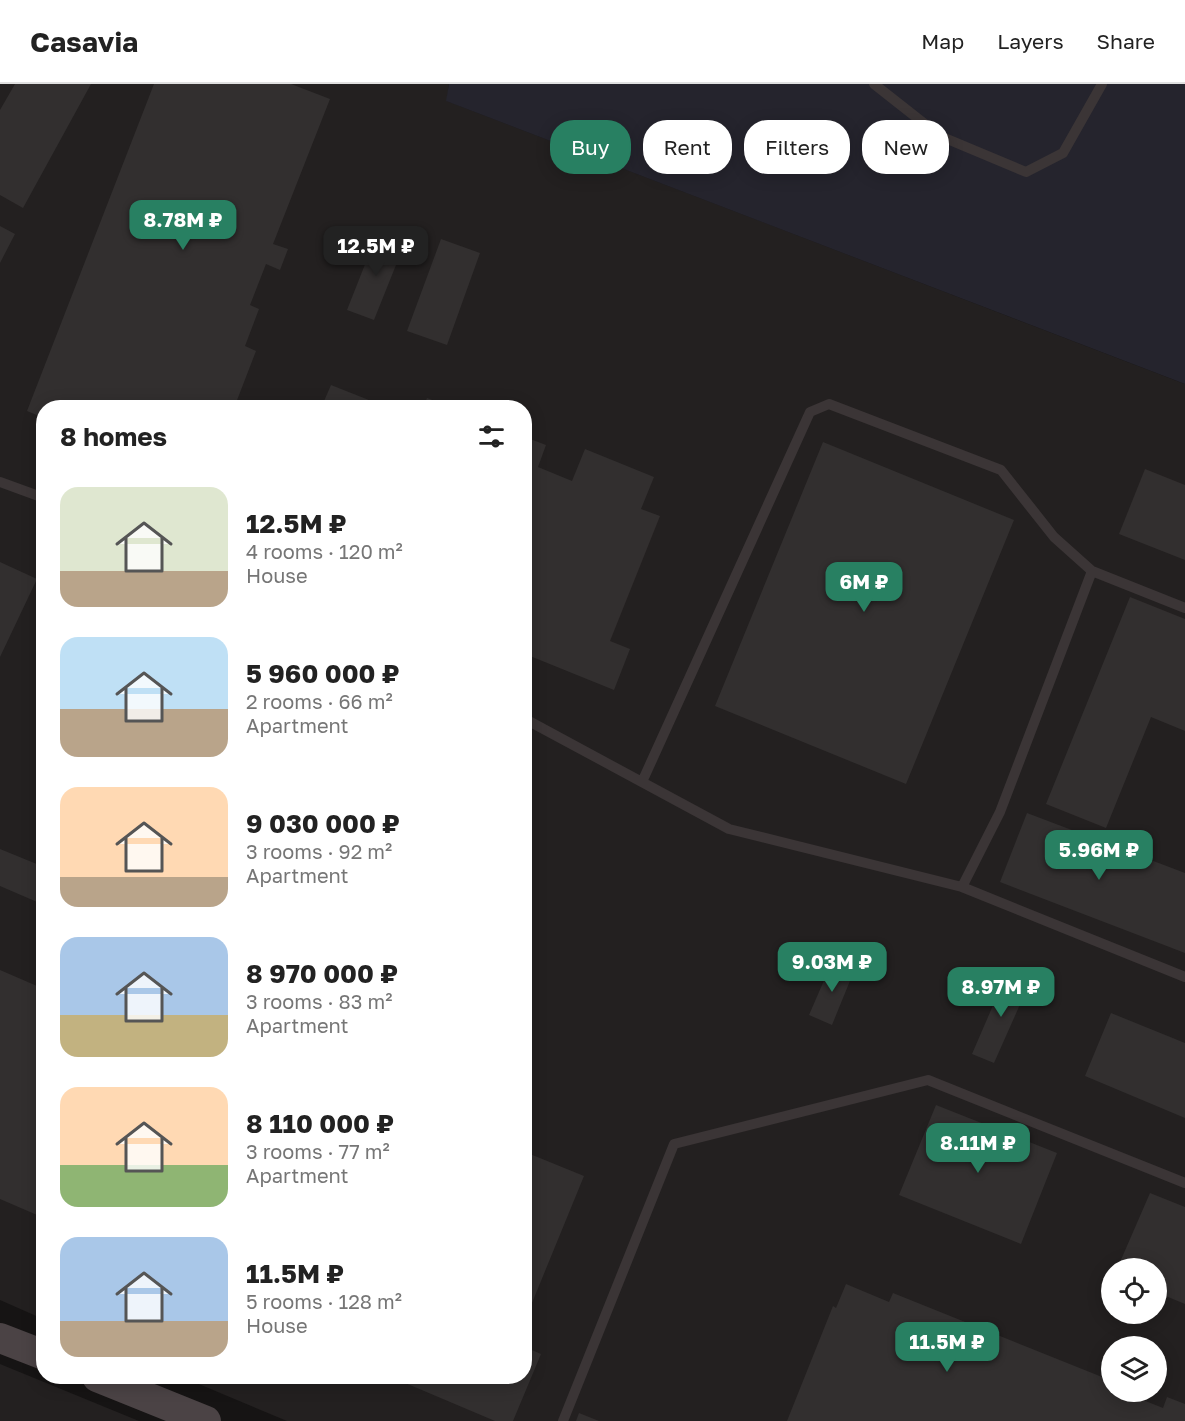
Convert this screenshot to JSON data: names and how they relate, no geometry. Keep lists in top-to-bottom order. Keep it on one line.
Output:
{"page":{"header":"Casavia","nav":["Map","Layers","Share"],"chip":["Buy","Rent","Filters","New"],"price":["8.78M ₽","12.5M ₽","6M ₽","5.96M ₽","9.03M ₽","8.97M ₽","8.11M ₽","11.5M ₽"],"heading":"8 homes","list":[{"name":"12.5M ₽","note":"4 rooms · 120 m² · House"},{"name":"5 960 000 ₽","note":"2 rooms · 66 m² · Apartment"},{"name":"9 030 000 ₽","note":"3 rooms · 92 m² · Apartment"},{"name":"8 970 000 ₽","note":"3 rooms · 83 m² · Apartment"},{"name":"8 110 000 ₽","note":"3 rooms · 77 m² · Apartment"},{"name":"11.5M ₽","note":"5 rooms · 128 m² · House"}]}}
